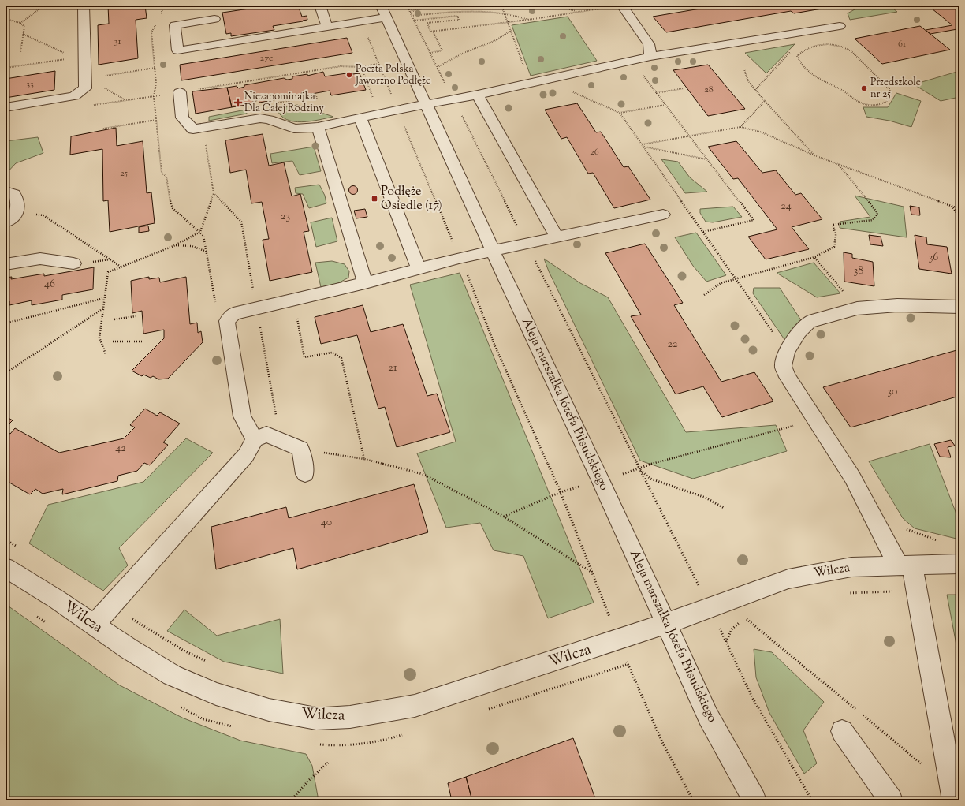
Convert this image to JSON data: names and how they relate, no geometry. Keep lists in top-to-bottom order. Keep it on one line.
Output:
{"streets":{"street":["Aleja marszałka Józefa Piłsudskiego","Wilcza"]},"crossings":[["Aleja marszałka Józefa Piłsudskiego","Wilcza"]],"places":{"other":["Poczta Polska Jaworzno Podłęże","Przedszkole nr 25"],"health":["Niezapominajka Dla Całej Rodziny"],"transit":["Podłęże Osiedle (17)"]},"house_numbers":["31","61","27c","33","28","26","25","24","23","36","38","46","22","21","30","42","40"]}
